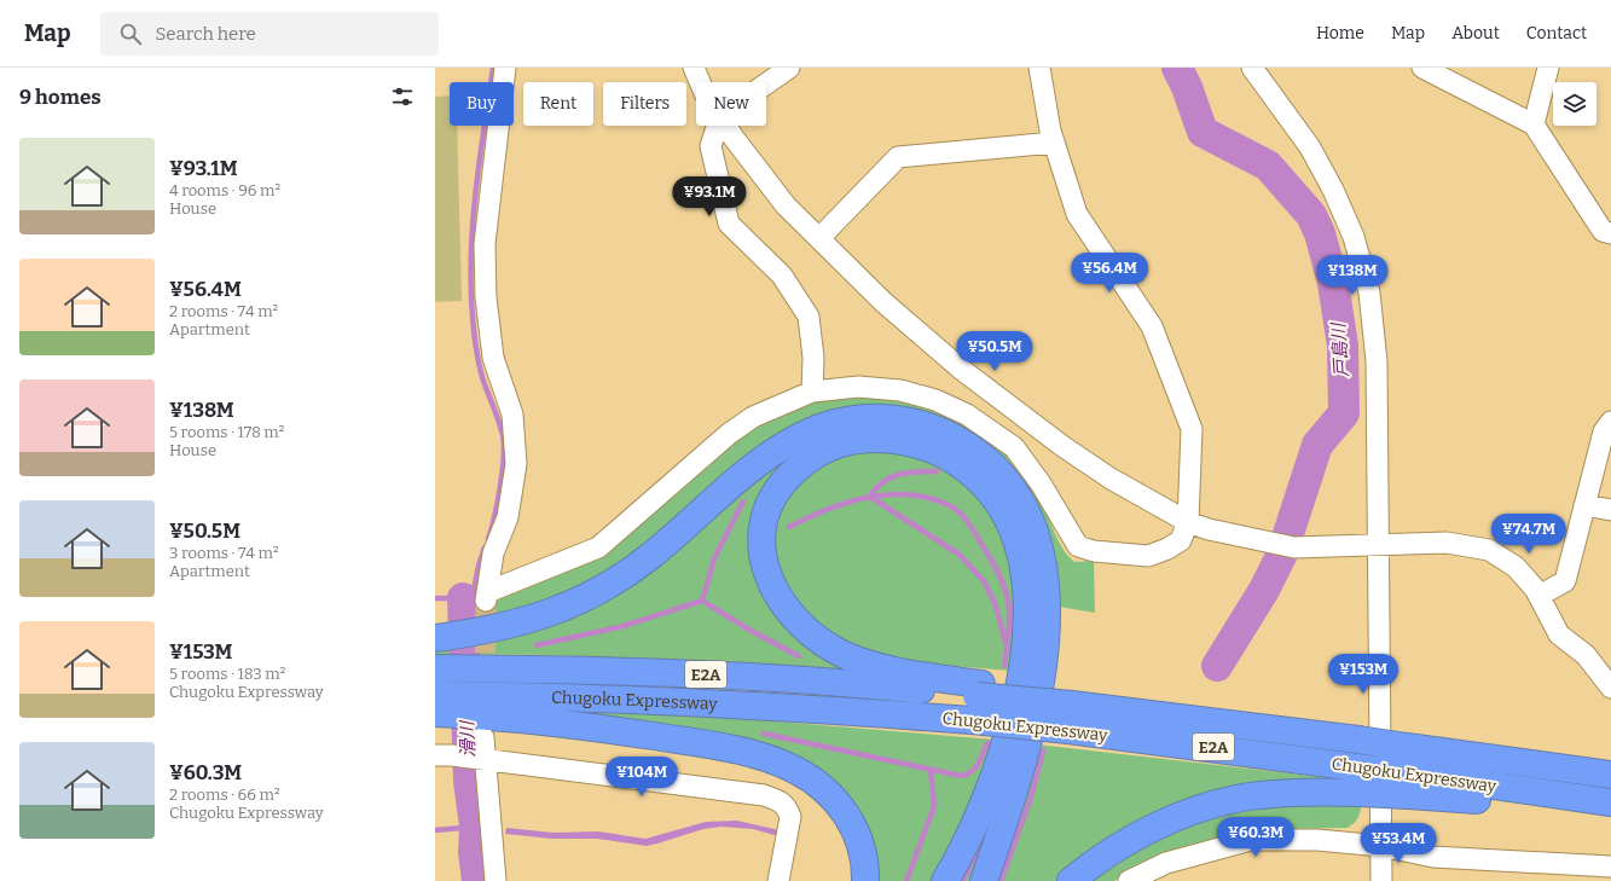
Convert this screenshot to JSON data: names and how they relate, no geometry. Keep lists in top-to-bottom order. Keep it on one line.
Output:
{"streets":{"highway":["E2A","Chugoku Expressway"]},"water":["戸島川","滑川"],"page":{"header":"Map","search":"Search here","nav":["Home","Map","About","Contact"],"heading":"9 homes","chip":["Buy","Rent","Filters","New"],"list":[{"name":"¥93.1M","note":"4 rooms · 96 m² · House"},{"name":"¥56.4M","note":"2 rooms · 74 m² · Apartment"},{"name":"¥138M","note":"5 rooms · 178 m² · House"},{"name":"¥50.5M","note":"3 rooms · 74 m² · Apartment"},{"name":"¥153M","note":"5 rooms · 183 m² · Chugoku Expressway"},{"name":"¥60.3M","note":"2 rooms · 66 m² · Chugoku Expressway"}],"price":["¥93.1M","¥56.4M","¥138M","¥50.5M","¥74.7M","¥153M","¥104M","¥60.3M","¥53.4M"]}}
